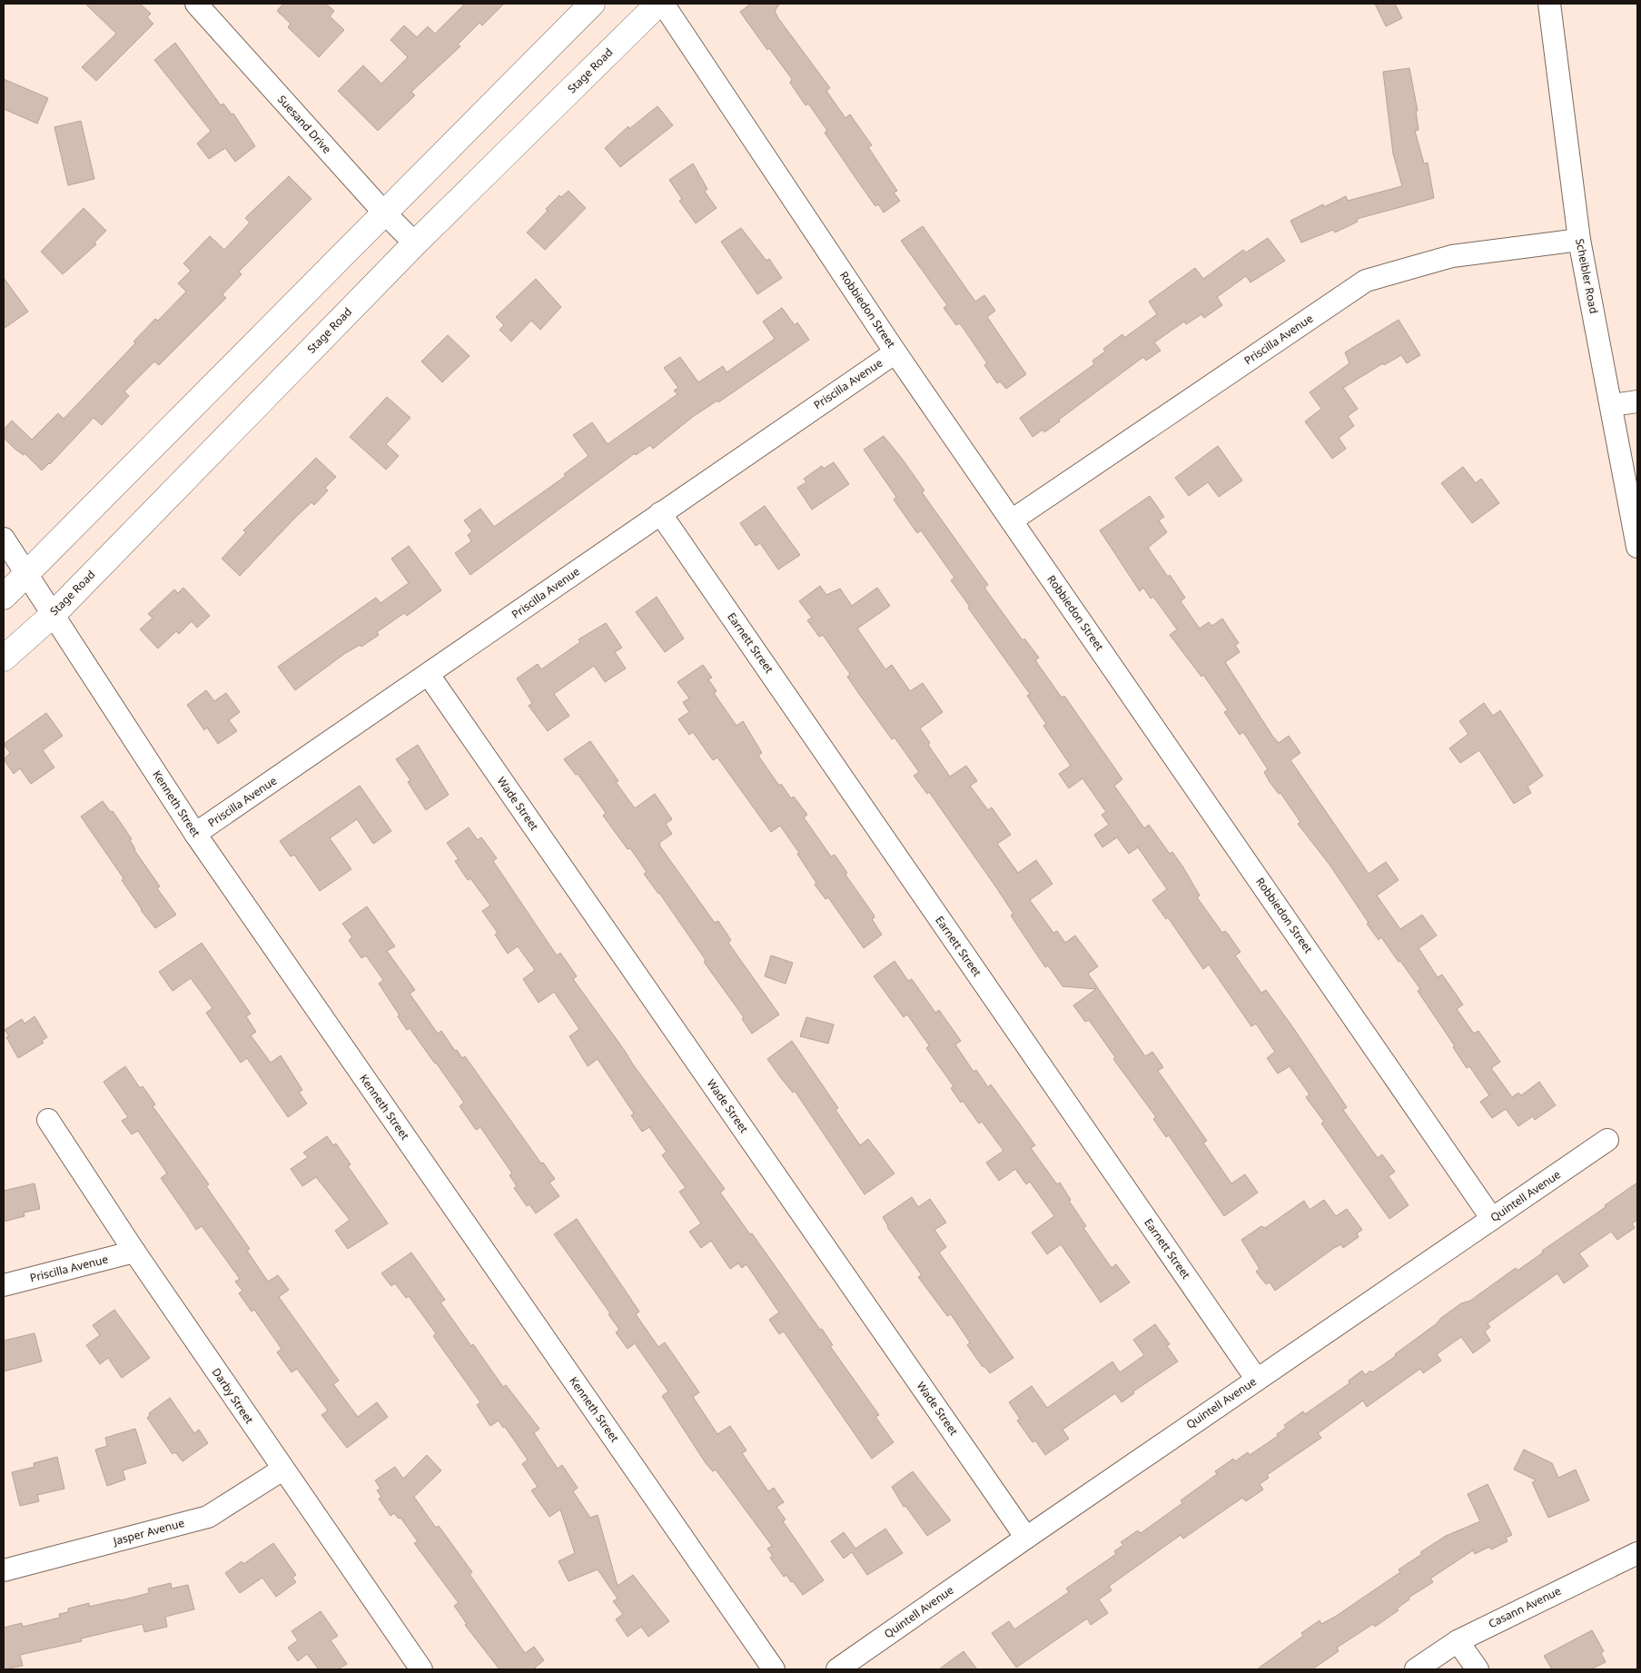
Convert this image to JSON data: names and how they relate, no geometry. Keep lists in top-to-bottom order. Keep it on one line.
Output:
{"streets":{"main road":["Stage Road"],"street":["Suesand Drive","Scheibler Road","Robbiedon Street","Priscilla Avenue","Earnett Street","Kenneth Street","Wade Street","Quintell Avenue","Darby Street","Jasper Avenue","Casann Avenue"]},"crossings":[["Stage Road","Suesand Drive"],["Stage Road","Kenneth Street"],["Scheibler Road","Priscilla Avenue"],["Robbiedon Street","Priscilla Avenue"],["Robbiedon Street","Quintell Avenue"],["Priscilla Avenue","Earnett Street"],["Priscilla Avenue","Kenneth Street"],["Priscilla Avenue","Wade Street"],["Priscilla Avenue","Darby Street"],["Earnett Street","Quintell Avenue"],["Wade Street","Quintell Avenue"],["Darby Street","Jasper Avenue"]]}
